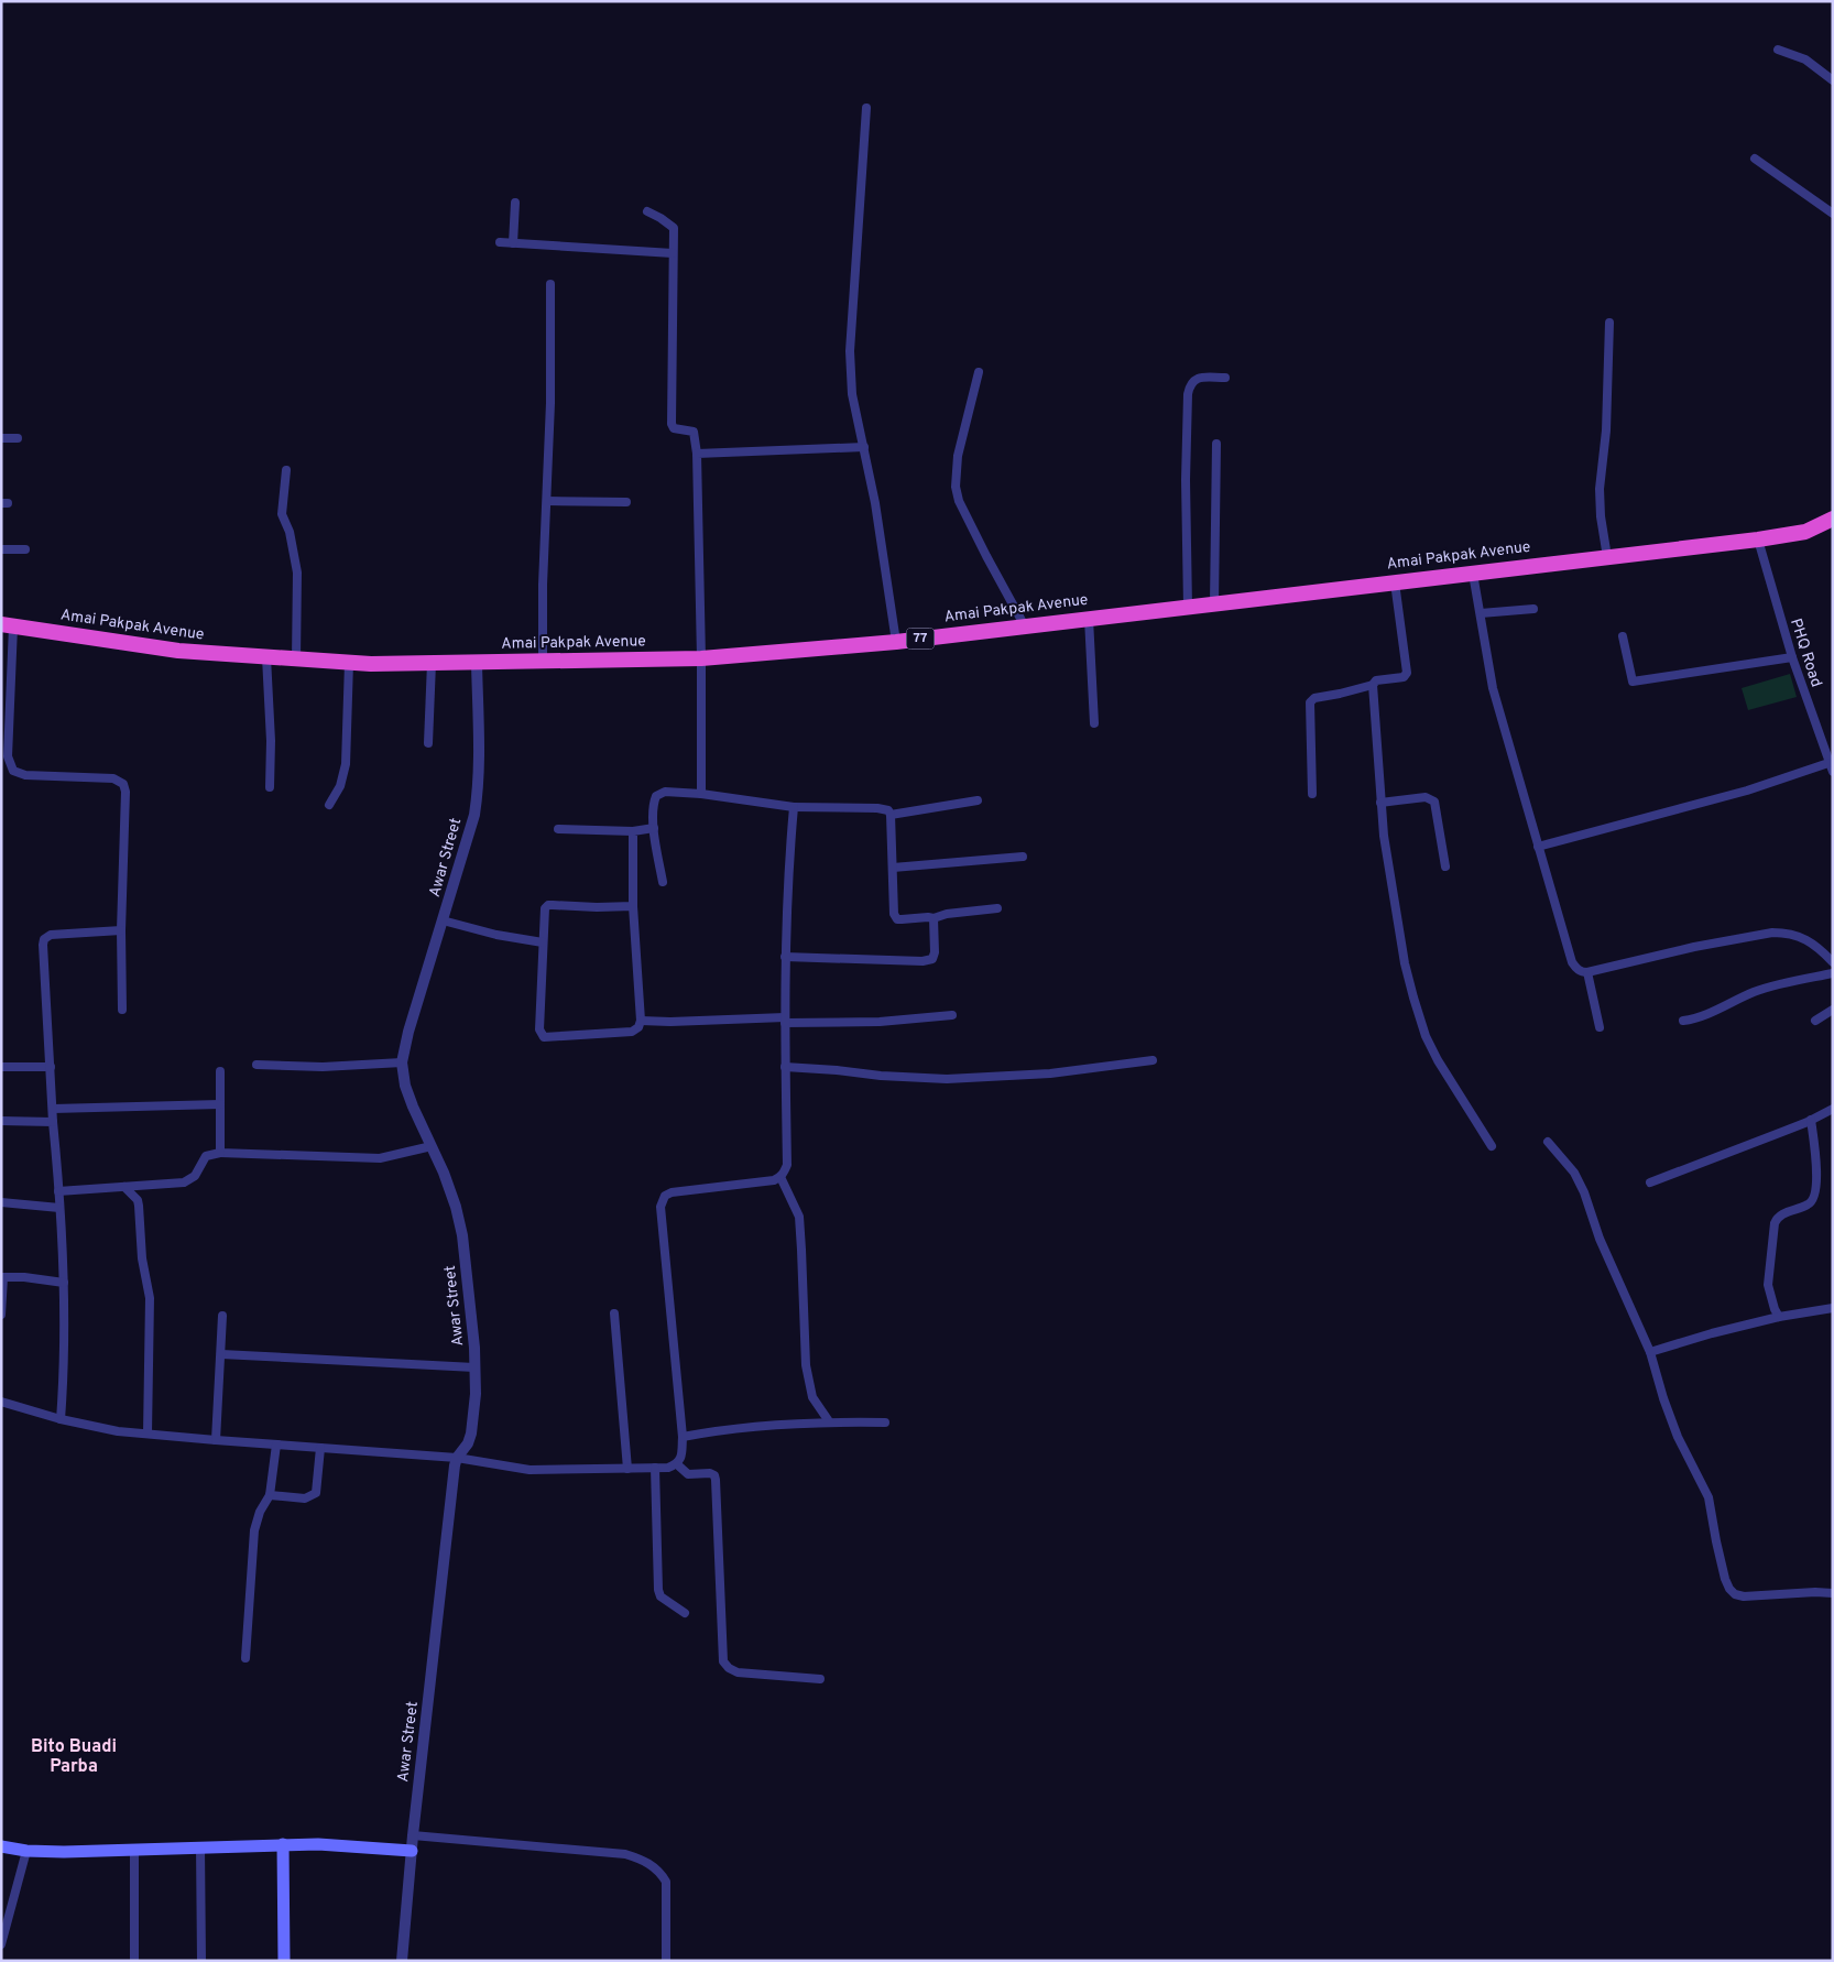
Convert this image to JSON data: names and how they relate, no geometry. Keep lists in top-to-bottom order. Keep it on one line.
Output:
{"streets":{"highway":["Amai Pakpak Avenue","77"],"street":["PHQ Road","Awar Street"]},"crossings":[["Amai Pakpak Avenue","PHQ Road"],["Amai Pakpak Avenue","Awar Street"]],"districts":["Bito Buadi Parba"]}
